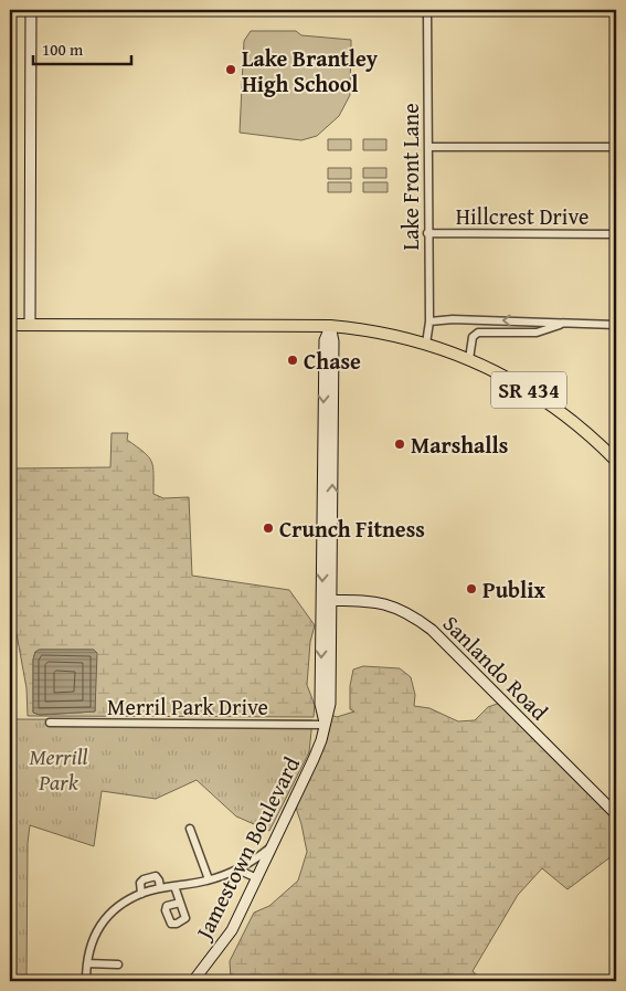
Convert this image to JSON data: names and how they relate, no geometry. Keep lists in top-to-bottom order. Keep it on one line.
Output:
{"streets":{"main road":["SR 434"],"street":["Lake Front Lane","Hillcrest Drive","Sanlando Road","Merril Park Drive","Jamestown Boulevard"]},"crossings":[["Lake Front Lane","Hillcrest Drive"],["Lake Front Lane","SR 434"],["SR 434","Jamestown Boulevard"],["Sanlando Road","Jamestown Boulevard"],["Merril Park Drive","Jamestown Boulevard"]],"parks":["Merrill Park"],"places":["Lake Brantley High School","Chase","Marshalls","Crunch Fitness","Publix"],"scale_bar":"100 m"}
